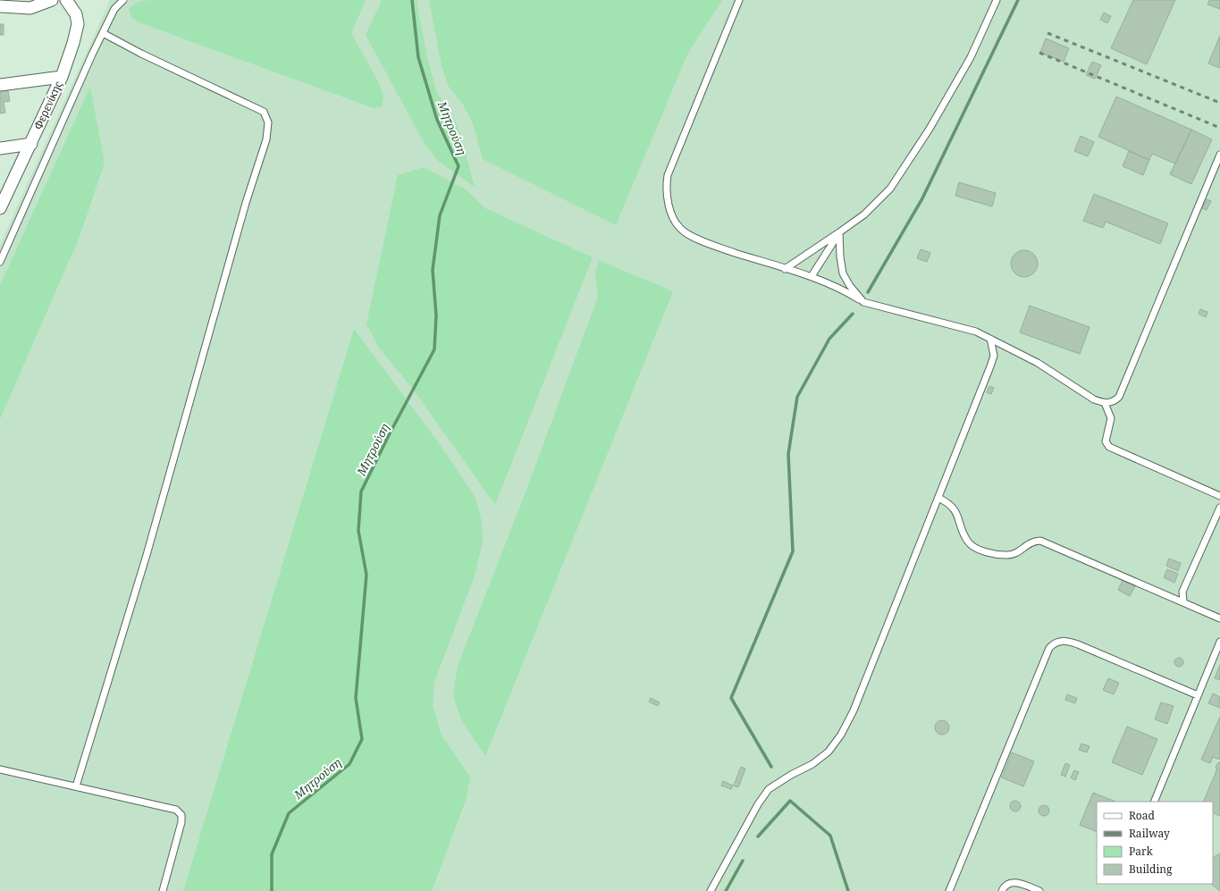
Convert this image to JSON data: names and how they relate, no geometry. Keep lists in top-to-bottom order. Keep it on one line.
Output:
{"streets":{"street":["Φερενίκης"]},"water":["Μητρούση"],"legend":["Road","Railway","Park","Building"]}
